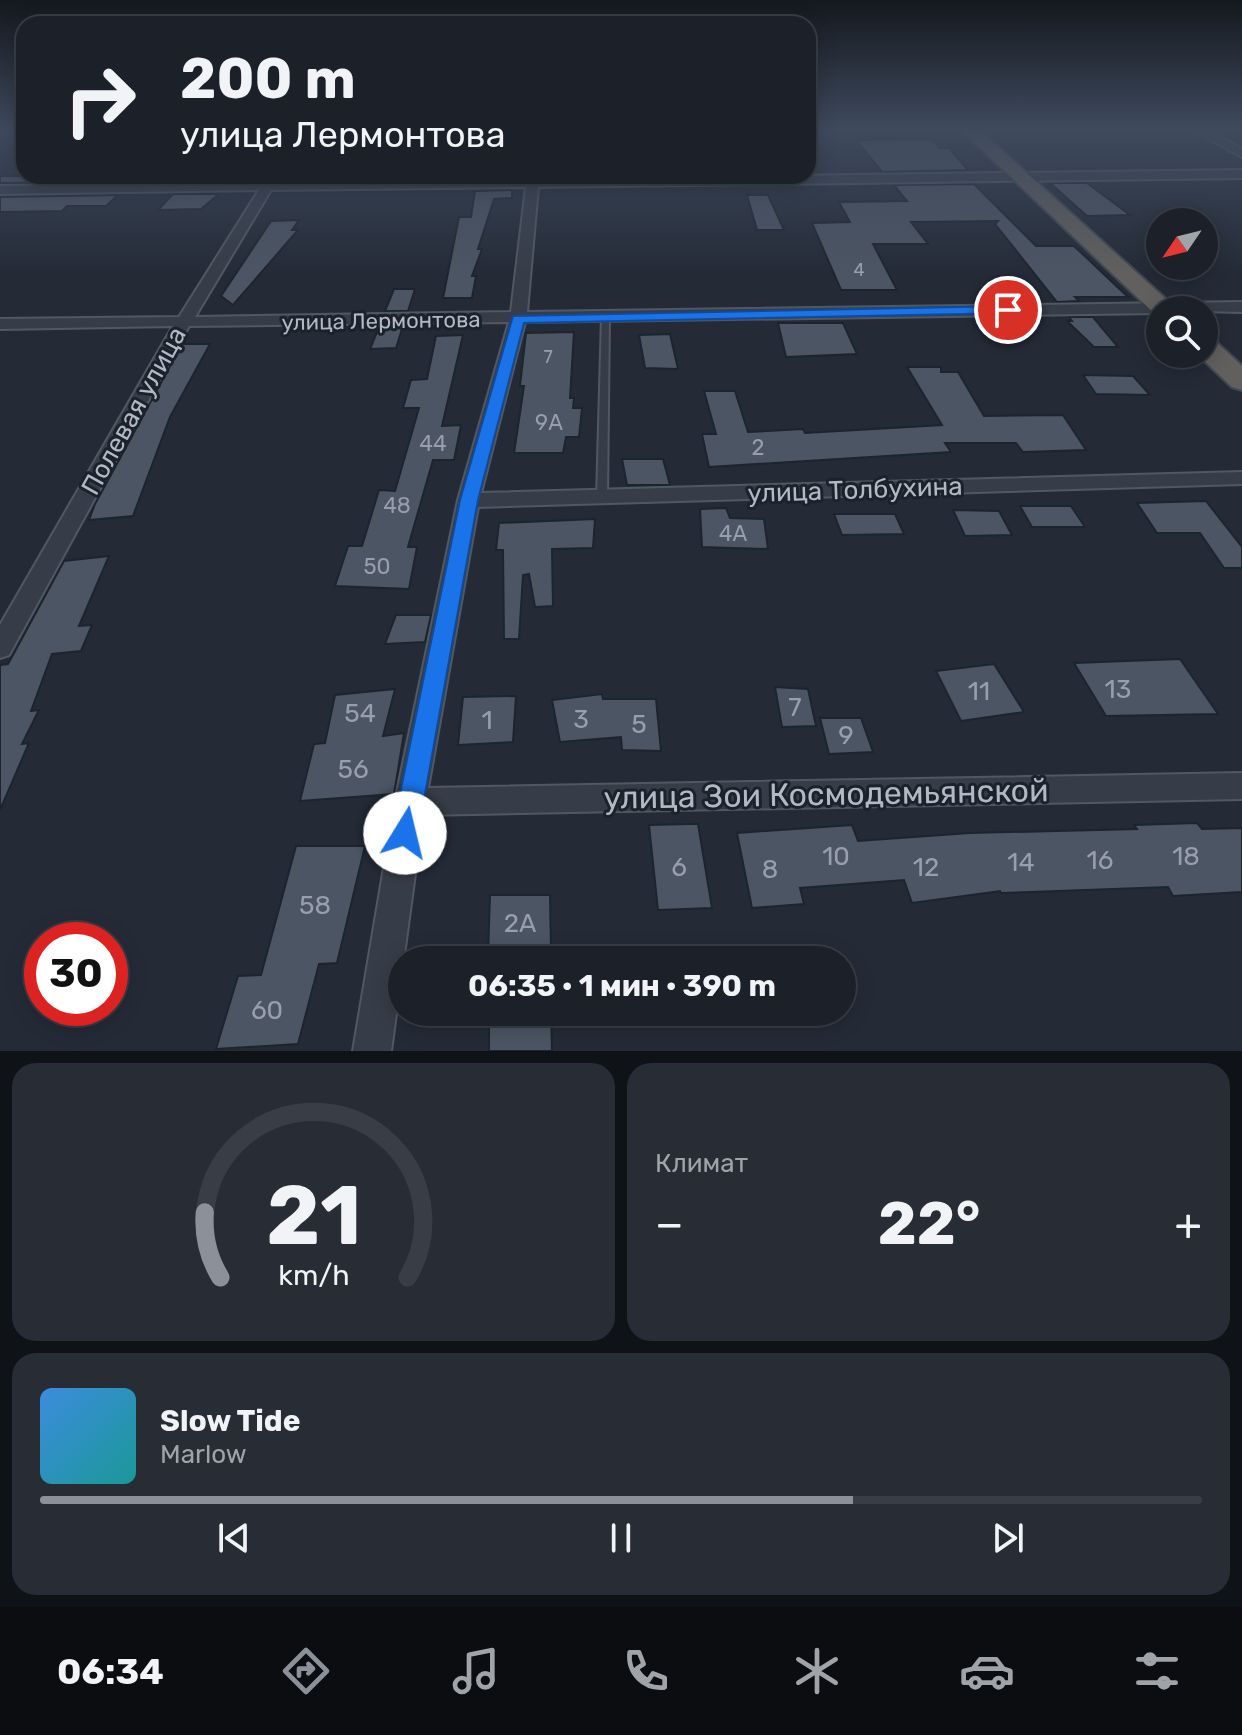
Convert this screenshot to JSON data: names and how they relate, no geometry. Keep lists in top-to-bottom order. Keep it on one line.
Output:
{"streets":{"street":["улица Лермонтова","Полевая улица","улица Толбухина","улица Зои Космодемьянской"]},"crossings":[["улица Лермонтова","Полевая улица"]],"house_numbers":["4","7","9А","44","2","48","4А","50","13","11","7","54","3","1","5","9","56","10","18","16","14","6","12","8","58","2А","60"],"north":"bottom left","page":{"turn":["200 m","улица Лермонтова"],"limit":"30","trip":"06:35 · 1 мин · 390 m","tile":"Климат","heat":["−","22°","+"],"song":["Slow Tide","Marlow"],"tabs":"06:34","gauge":["21","km/h"]}}
